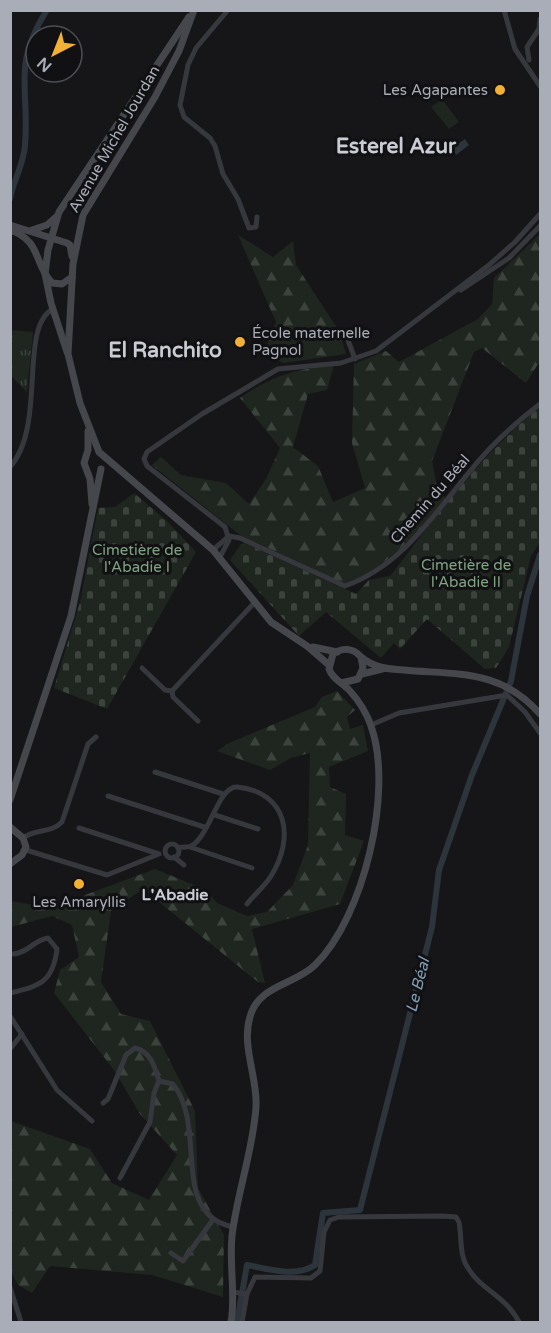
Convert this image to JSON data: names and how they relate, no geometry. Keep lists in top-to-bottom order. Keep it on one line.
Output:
{"streets":{"main road":["Avenue Michel Jourdan"],"street":["Chemin du Béal"]},"districts":["Esterel Azur","El Ranchito","L'Abadie"],"water":["Le Béal"],"parks":["Cimetière de l'Abadie I","Cimetière de l'Abadie II"],"places":["Les Agapantes","École maternelle Pagnol","Les Amaryllis"],"north":"bottom left"}
